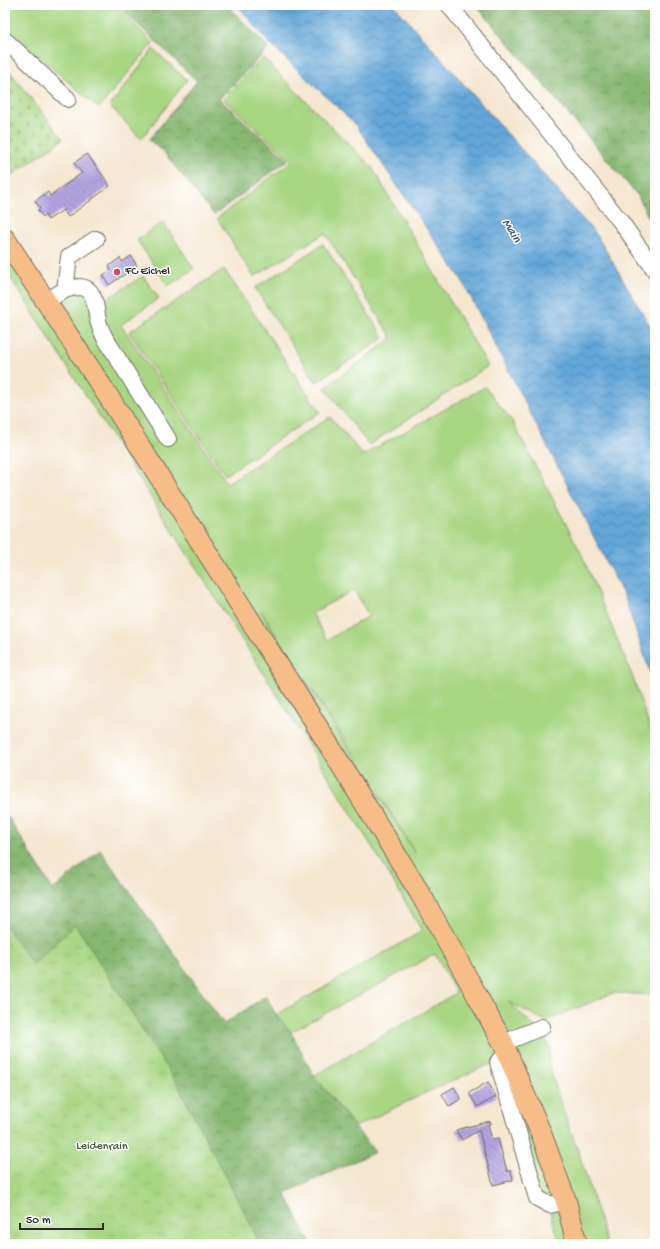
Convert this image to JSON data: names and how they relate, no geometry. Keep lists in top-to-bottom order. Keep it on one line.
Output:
{"water":["Main"],"parks":["Leidenrain"],"places":["FC Eichel"],"scale_bar":"50 m"}
